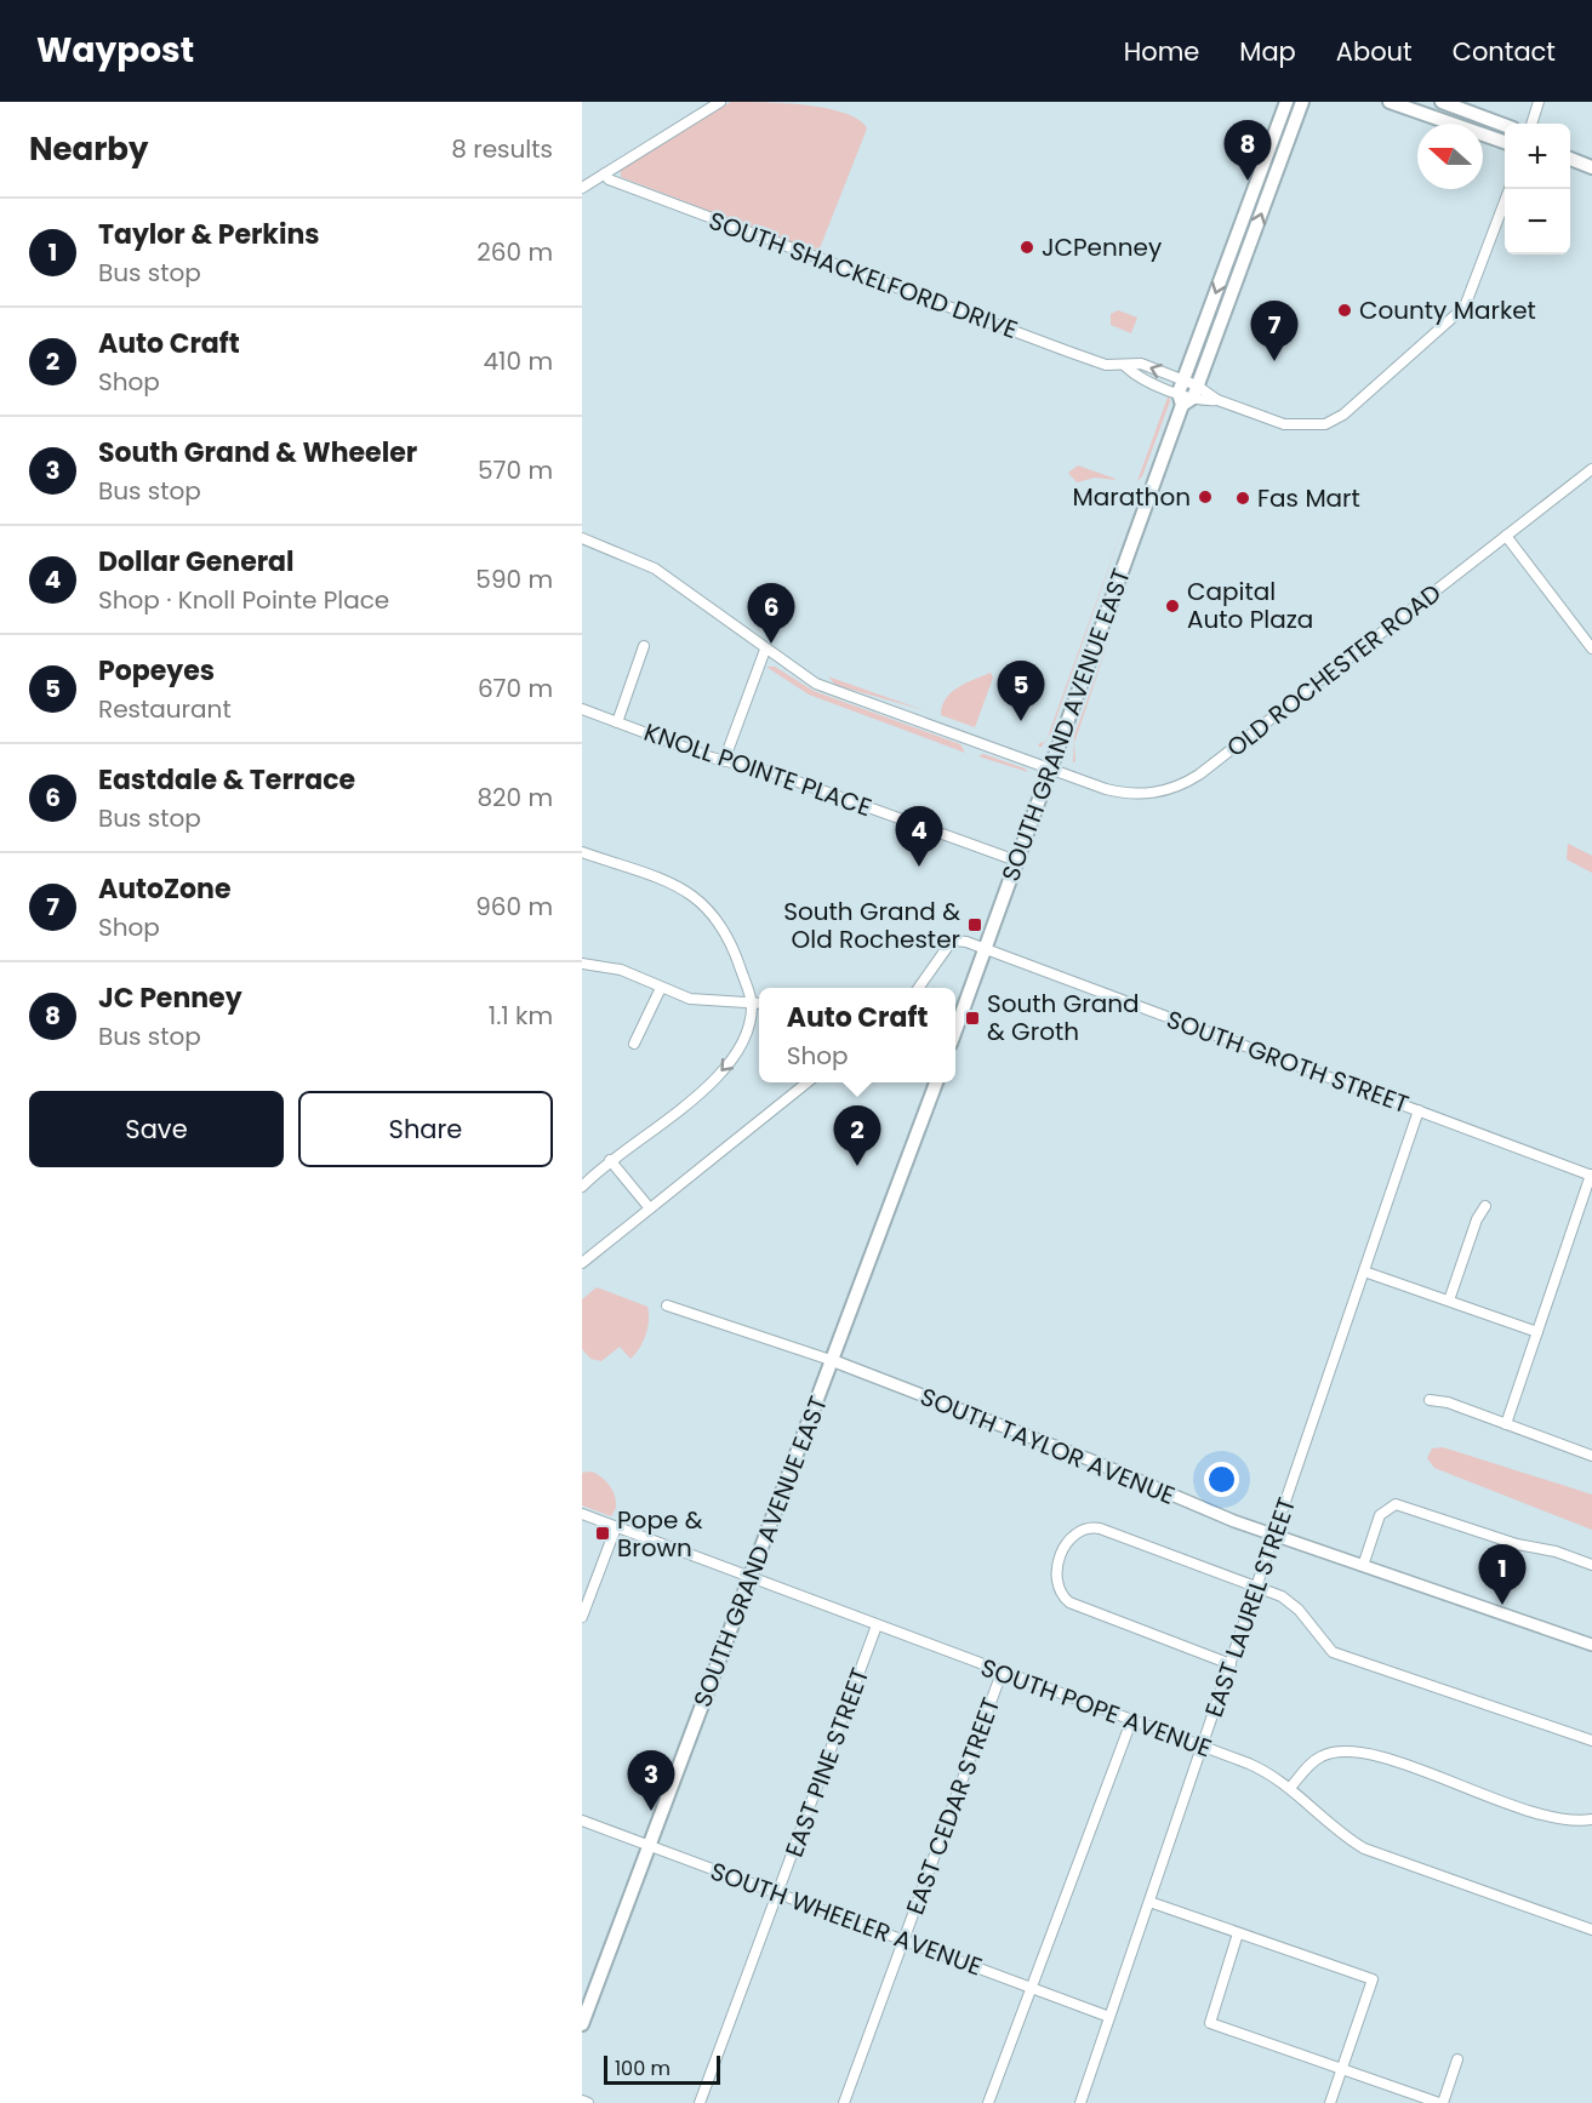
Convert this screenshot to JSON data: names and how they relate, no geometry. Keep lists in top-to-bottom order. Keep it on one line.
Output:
{"streets":{"main road":["SOUTH GRAND AVENUE EAST"],"street":["SOUTH SHACKELFORD DRIVE","OLD ROCHESTER ROAD","KNOLL POINTE PLACE","SOUTH GROTH STREET","SOUTH TAYLOR AVENUE","EAST LAUREL STREET","SOUTH POPE AVENUE","EAST PINE STREET","EAST CEDAR STREET","SOUTH WHEELER AVENUE"]},"crossings":[["SOUTH SHACKELFORD DRIVE","SOUTH GRAND AVENUE EAST"],["OLD ROCHESTER ROAD","SOUTH GRAND AVENUE EAST"],["SOUTH GRAND AVENUE EAST","KNOLL POINTE PLACE"],["SOUTH GRAND AVENUE EAST","SOUTH GROTH STREET"],["SOUTH GRAND AVENUE EAST","SOUTH TAYLOR AVENUE"],["SOUTH GRAND AVENUE EAST","SOUTH POPE AVENUE"],["SOUTH GRAND AVENUE EAST","SOUTH WHEELER AVENUE"],["SOUTH GROTH STREET","EAST LAUREL STREET"],["SOUTH TAYLOR AVENUE","EAST LAUREL STREET"],["EAST LAUREL STREET","SOUTH POPE AVENUE"],["EAST LAUREL STREET","SOUTH WHEELER AVENUE"],["SOUTH POPE AVENUE","EAST PINE STREET"],["SOUTH POPE AVENUE","EAST CEDAR STREET"],["EAST PINE STREET","SOUTH WHEELER AVENUE"],["EAST CEDAR STREET","SOUTH WHEELER AVENUE"]],"places":{"other":["JCPenney","County Market","Marathon","Fas Mart","Capital Auto Plaza"],"transit":["South Grand & Old Rochester","South Grand & Groth","Pope & Brown"]},"scale_bar":"100 m","north":"left","page":{"header":"Waypost","nav":["Home","Map","About","Contact"],"heading":["Nearby","8 results"],"pins":["8","7","6","5","4","2","1","3"],"map_buttons":["+","−"],"list":[{"mark":"1","name":"Taylor & Perkins","note":"Bus stop","value":"260 m"},{"mark":"2","name":"Auto Craft","note":"Shop","value":"410 m"},{"mark":"3","name":"South Grand & Wheeler","note":"Bus stop","value":"570 m"},{"mark":"4","name":"Dollar General","note":"Shop · Knoll Pointe Place","value":"590 m"},{"mark":"5","name":"Popeyes","note":"Restaurant","value":"670 m"},{"mark":"6","name":"Eastdale & Terrace","note":"Bus stop","value":"820 m"},{"mark":"7","name":"AutoZone","note":"Shop","value":"960 m"},{"mark":"8","name":"JC Penney","note":"Bus stop","value":"1.1 km"}],"popup":["Auto Craft","Shop"],"buttons":["Save","Share"],"scale":"100 m"}}
